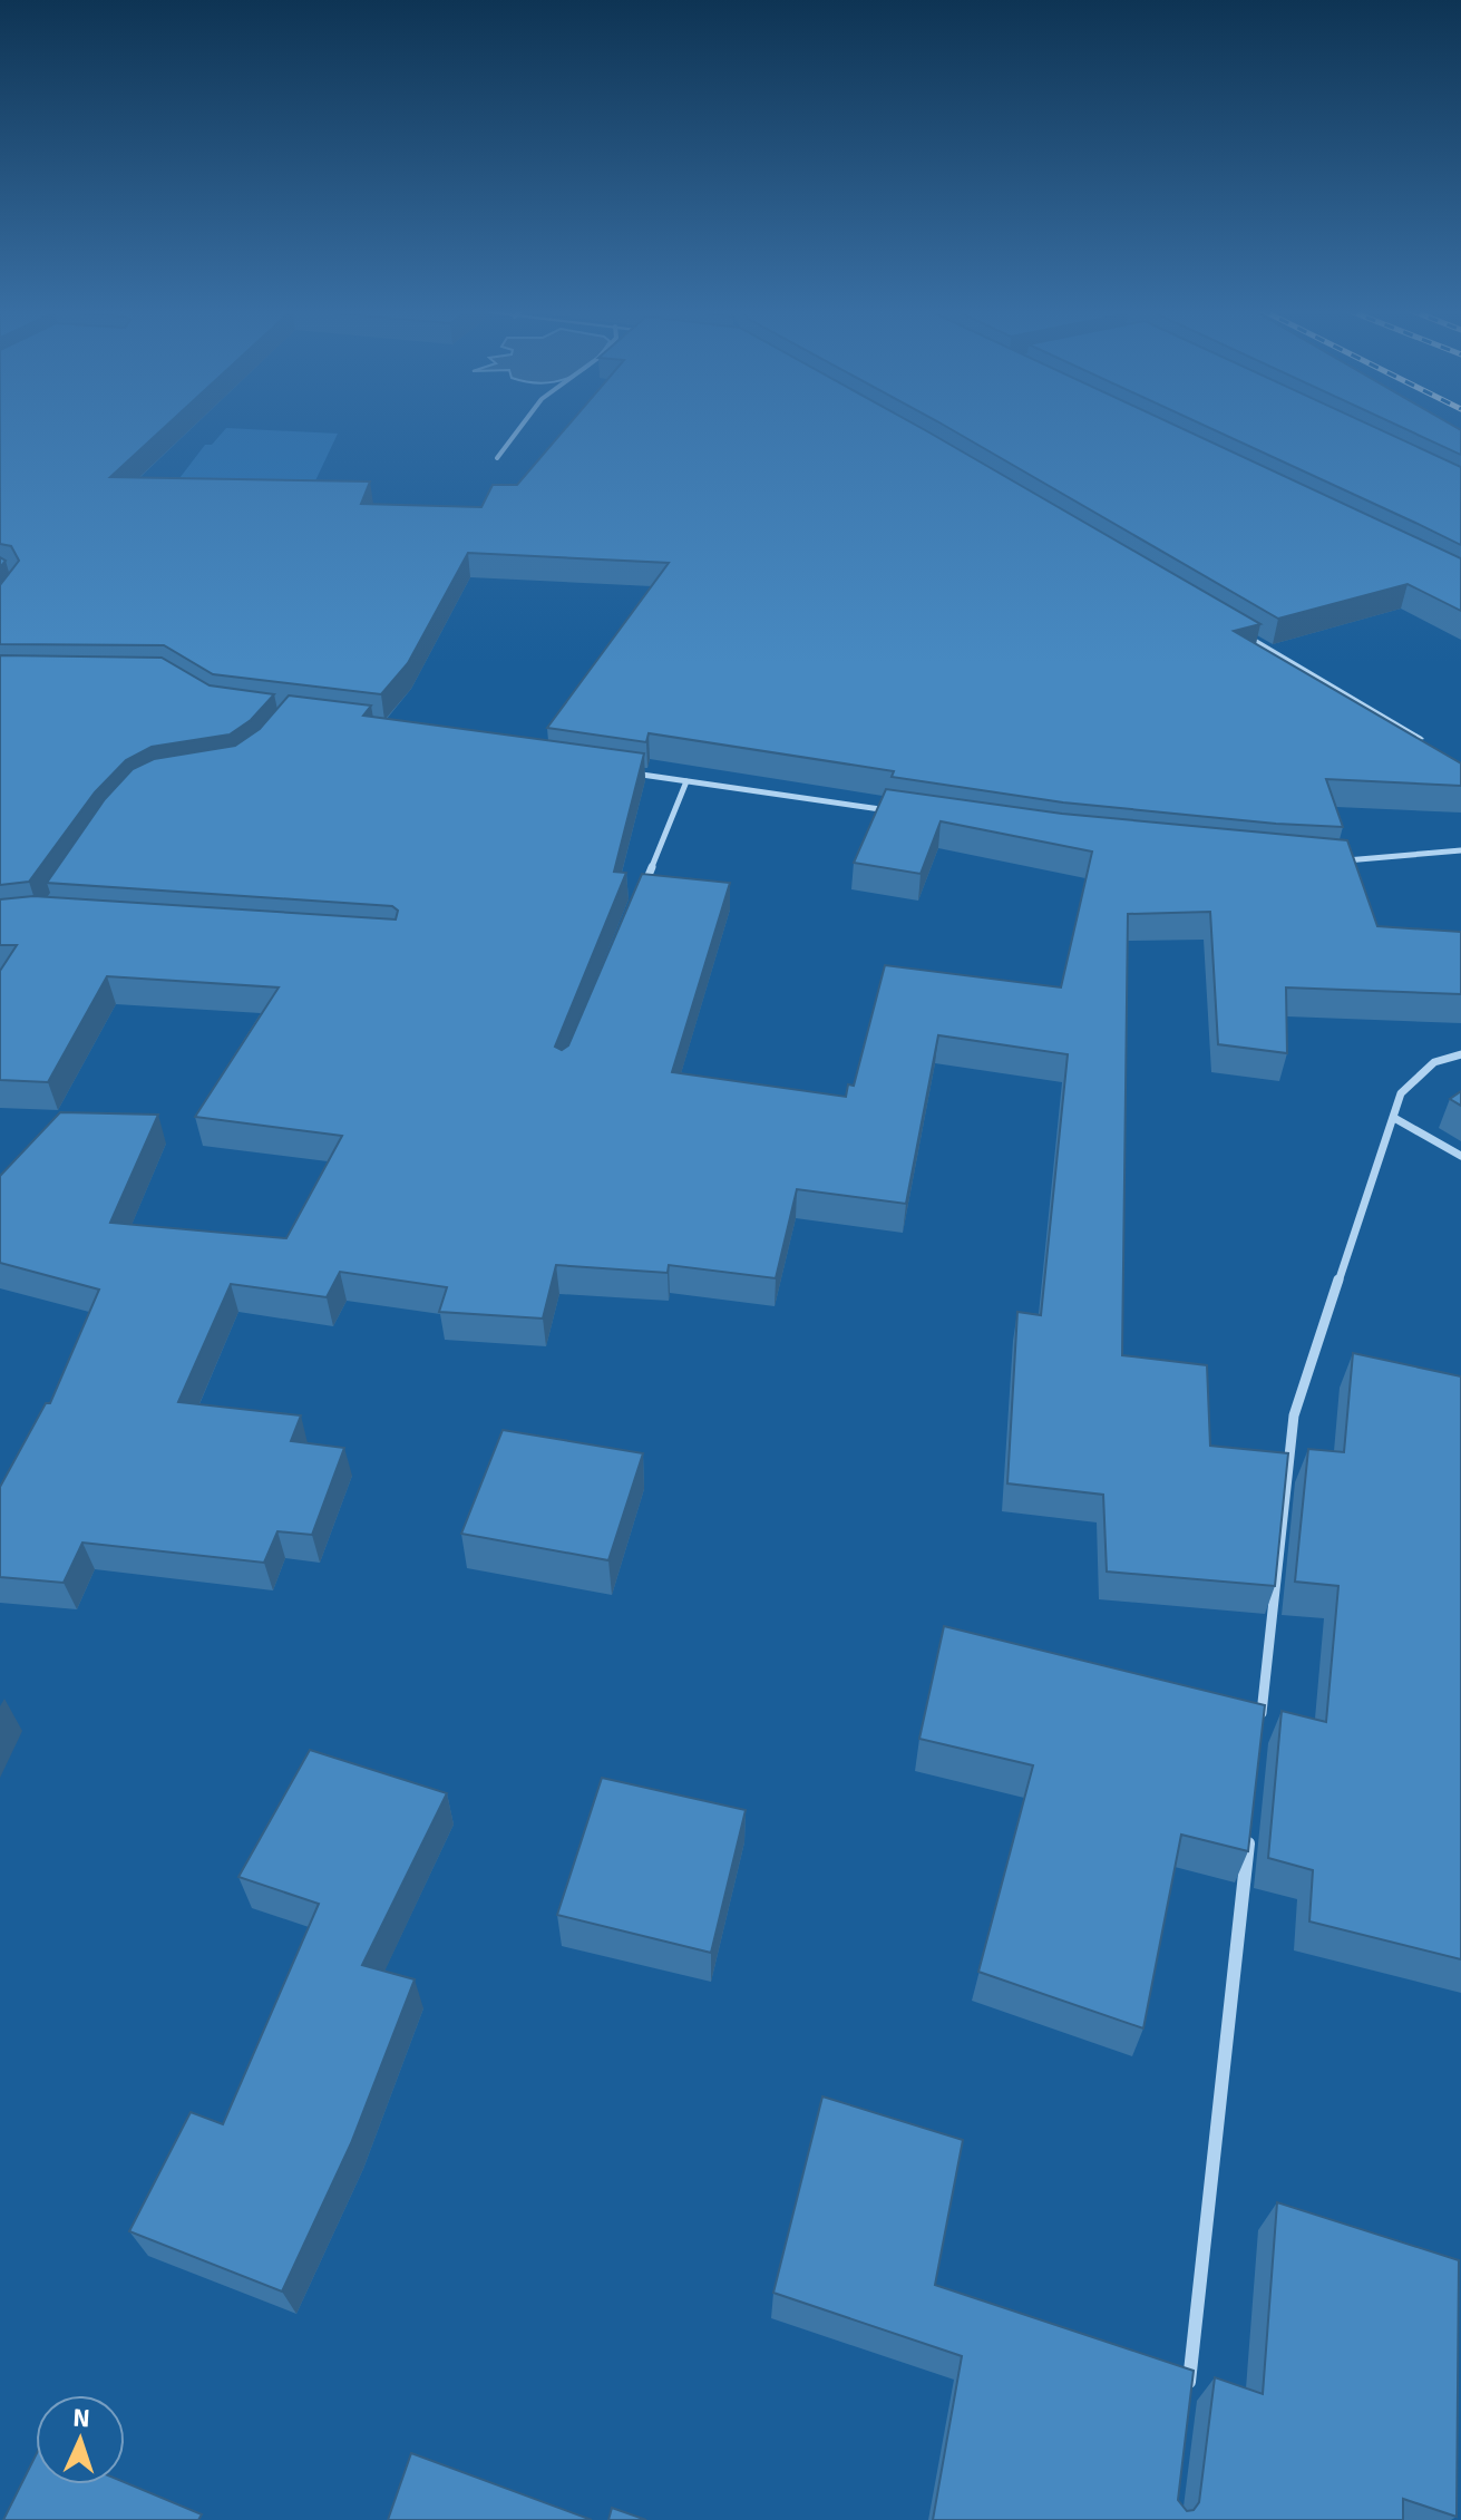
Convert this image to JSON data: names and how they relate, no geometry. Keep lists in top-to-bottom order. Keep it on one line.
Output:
{"north":"top"}
